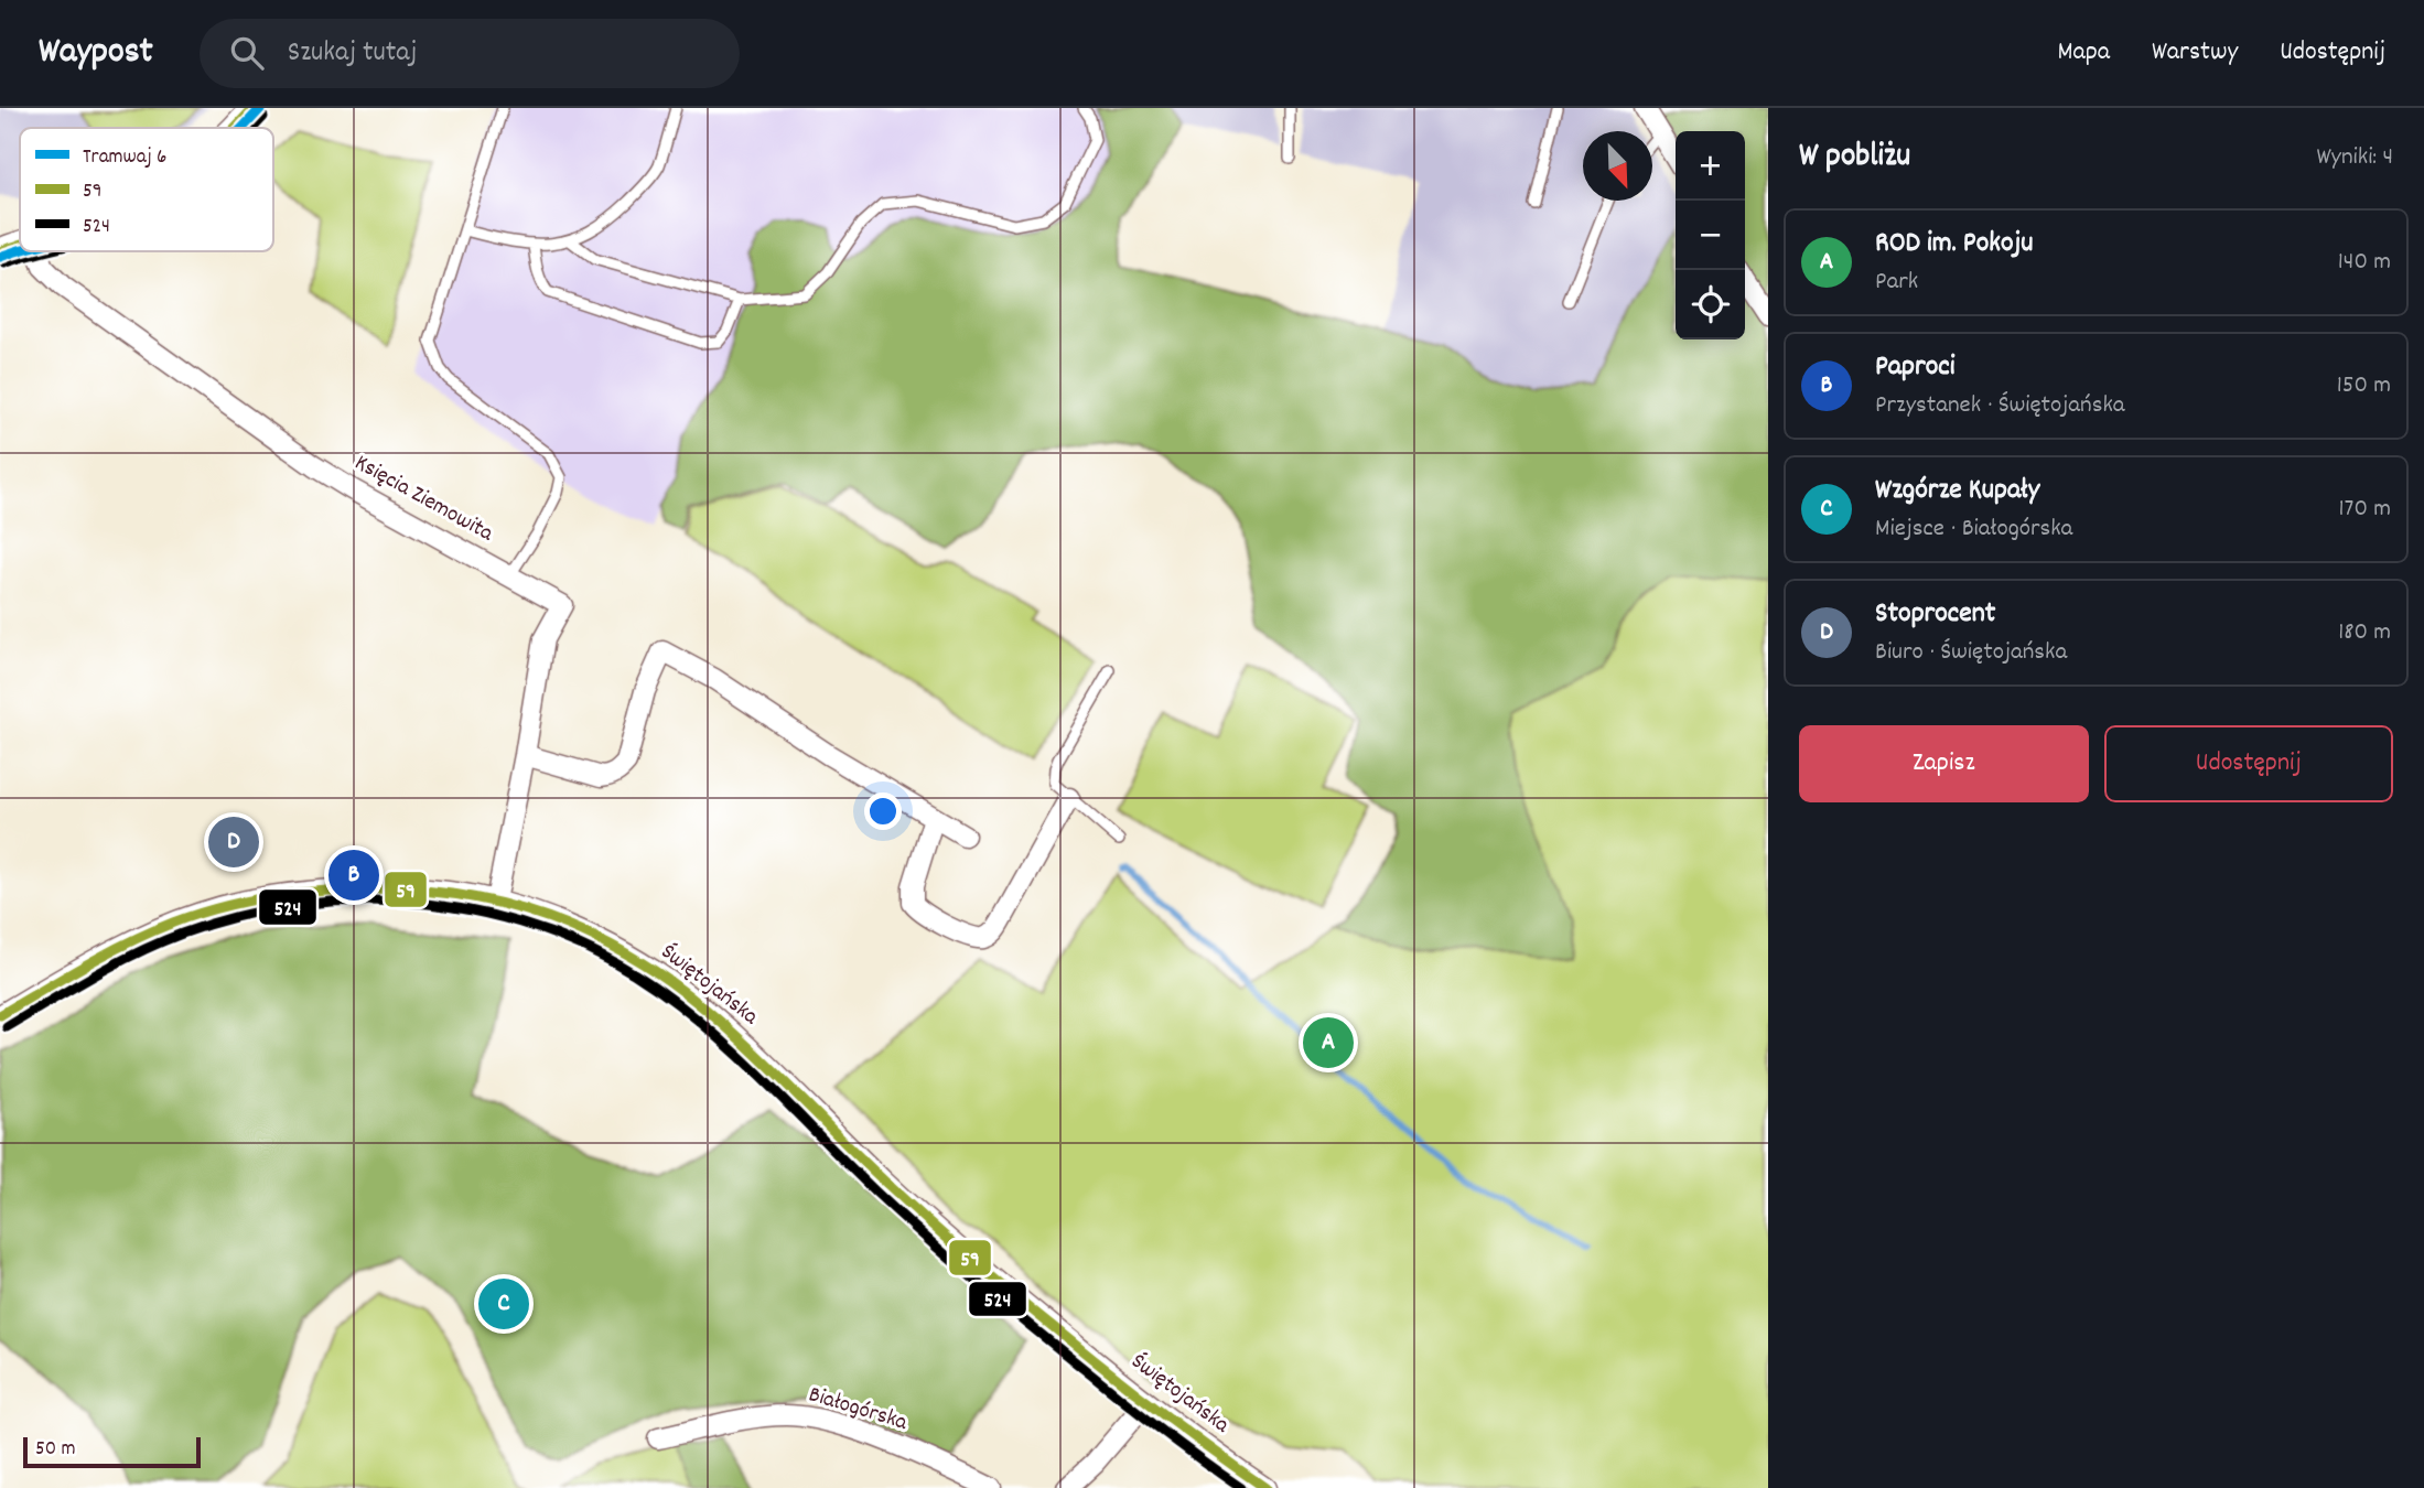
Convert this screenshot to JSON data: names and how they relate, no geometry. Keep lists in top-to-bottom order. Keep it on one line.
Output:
{"streets":{"street":["Księcia Ziemowita","Świętojańska","Białogórska"]},"crossings":[["Księcia Ziemowita","Świętojańska"]],"lines":["tram line 6","transit line 59","transit line 524"],"legend":["Tramwaj 6","59","524"],"scale_bar":"50 m","north":"bottom right","page":{"header":"Waypost","search":"Szukaj tutaj","nav":["Mapa","Warstwy","Udostępnij"],"heading":["W pobliżu","Wyniki: 4"],"map_buttons":["+","−"],"list":[{"mark":"A","name":"ROD im. Pokoju","note":"Park","value":"140 m"},{"mark":"B","name":"Paproci","note":"Przystanek · Świętojańska","value":"150 m"},{"mark":"C","name":"Wzgórze Kupały","note":"Miejsce · Białogórska","value":"170 m"},{"mark":"D","name":"Stoprocent","note":"Biuro · Świętojańska","value":"180 m"}],"buttons":["Zapisz","Udostępnij"],"pins":["D","B","A","C"],"scale":"50 m"}}
